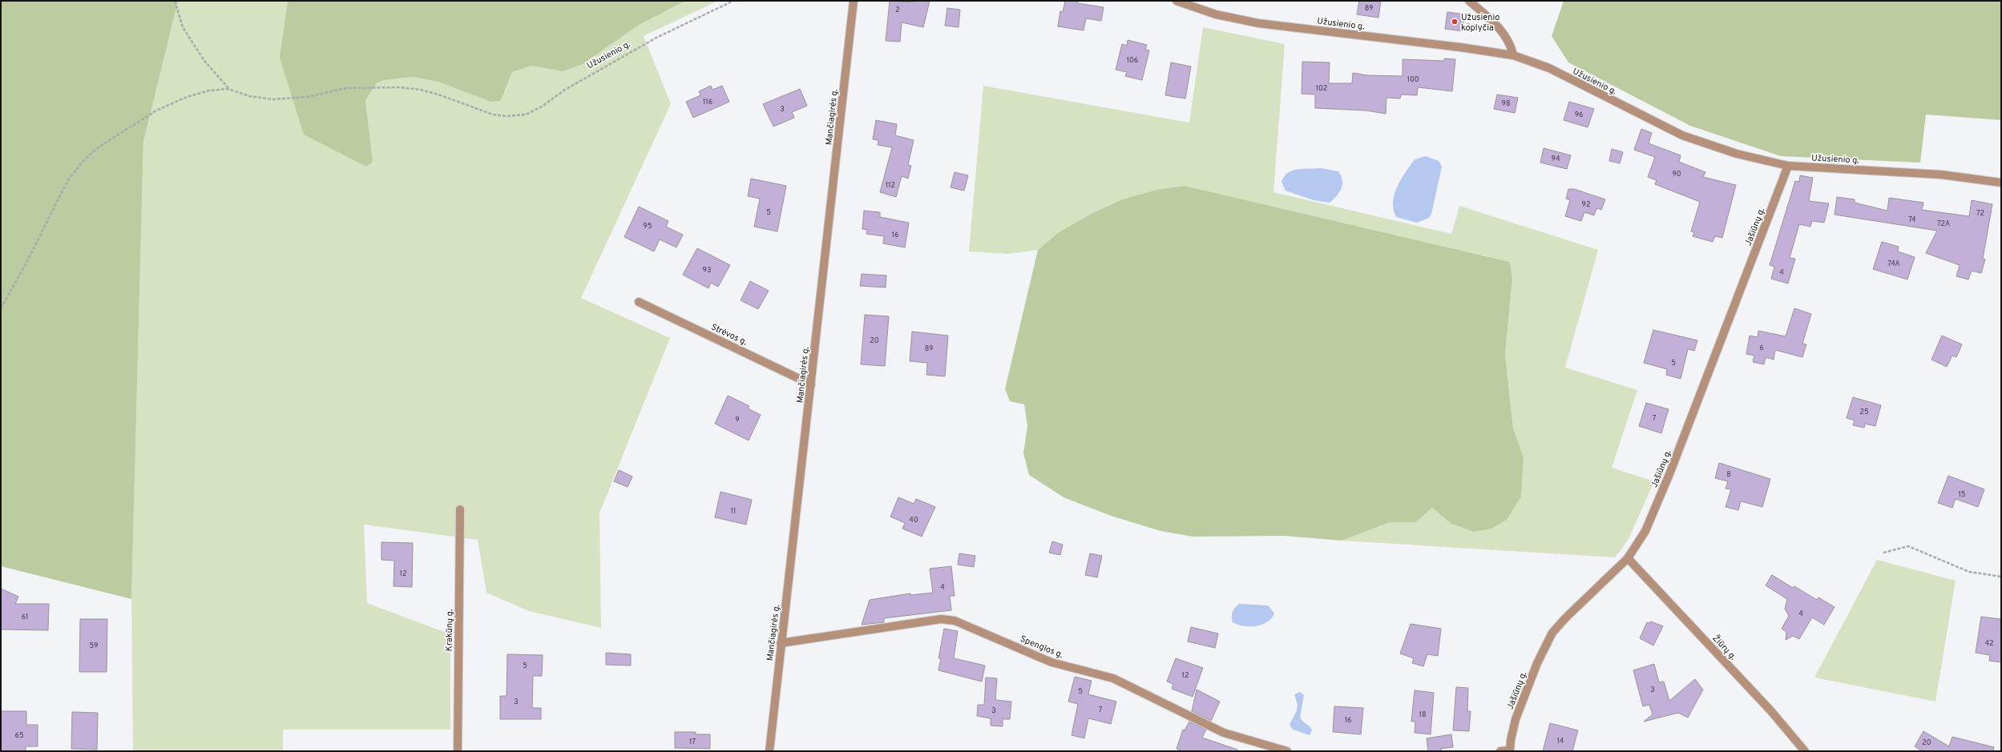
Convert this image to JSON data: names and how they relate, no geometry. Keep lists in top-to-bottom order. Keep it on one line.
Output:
{"streets":{"street":["Užusienio g.","Mančiagirės g.","Jašiūnų g.","Strėvos g.","Krakūnų g.","Spenglos g.","Žiūrų g."]},"crossings":[["Užusienio g.","Jašiūnų g."],["Mančiagirės g.","Strėvos g."],["Mančiagirės g.","Spenglos g."],["Jašiūnų g.","Žiūrų g."]],"places":["Užusienio koplyčia"],"house_numbers":["89","2","106","100","102","116","98","3","96","94","90","112","92","5","72","74","72A","95","16","74A","93","4","20","6","89","5","25","7","9","8","15","11","40","12","4","4","61","42","59","5","12","3","5","3","7","3","18","16","65","14","17","20"]}
